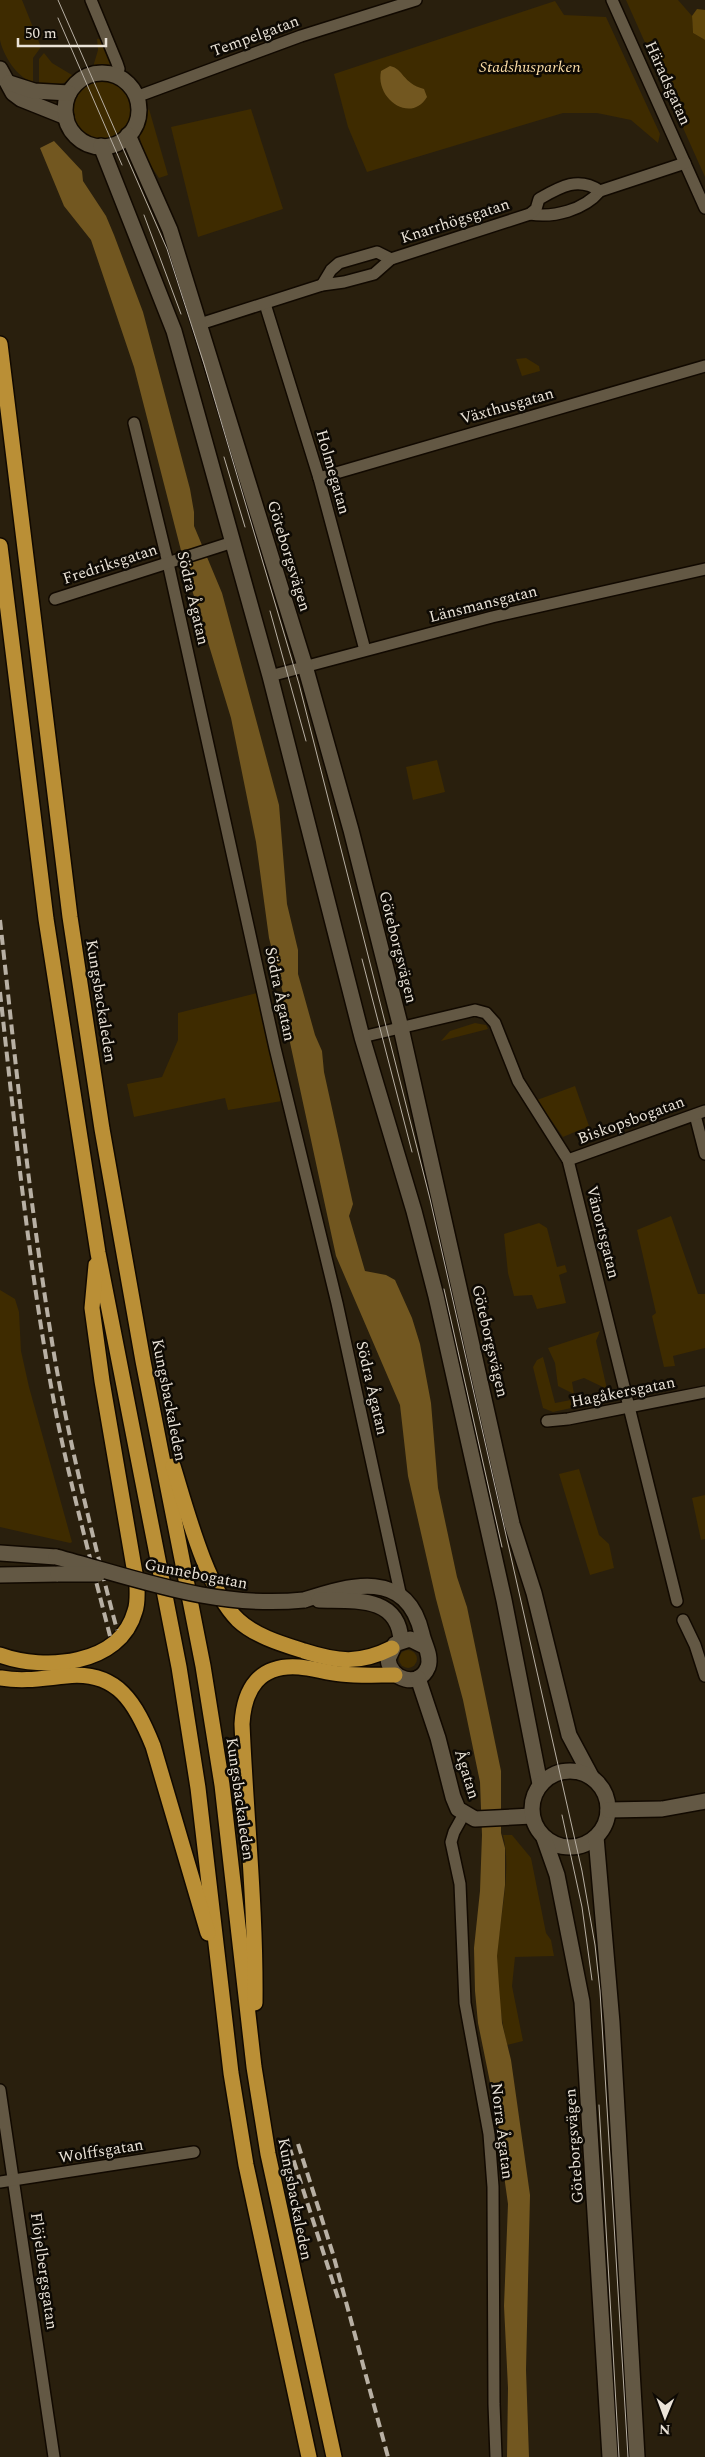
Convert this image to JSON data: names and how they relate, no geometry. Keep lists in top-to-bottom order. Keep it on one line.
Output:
{"streets":{"highway":["Kungsbackaleden"],"main road":["Göteborgsvägen","Gunnebogatan","Ågatan"],"street":["Tempelgatan","Häradsgatan","Knarrhögsgatan","Växthusgatan","Holmegatan","Fredriksgatan","Södra Ågatan","Länsmansgatan","Biskopsbogatan","Vänortsgatan","Hagåkersgatan","Norra Ågatan","Wolffsgatan","Flöjelbergsgatan"]},"crossings":[["Tempelgatan","Göteborgsvägen"],["Häradsgatan","Knarrhögsgatan"],["Knarrhögsgatan","Holmegatan"],["Knarrhögsgatan","Göteborgsvägen"],["Växthusgatan","Holmegatan"],["Holmegatan","Länsmansgatan"],["Göteborgsvägen","Länsmansgatan"],["Göteborgsvägen","Vänortsgatan"],["Göteborgsvägen","Ågatan"],["Fredriksgatan","Södra Ågatan"],["Biskopsbogatan","Vänortsgatan"],["Vänortsgatan","Hagåkersgatan"],["Gunnebogatan","Ågatan"],["Ågatan","Norra Ågatan"],["Wolffsgatan","Flöjelbergsgatan"]],"parks":["Stadshusparken"],"scale_bar":"50 m","north":"bottom"}
